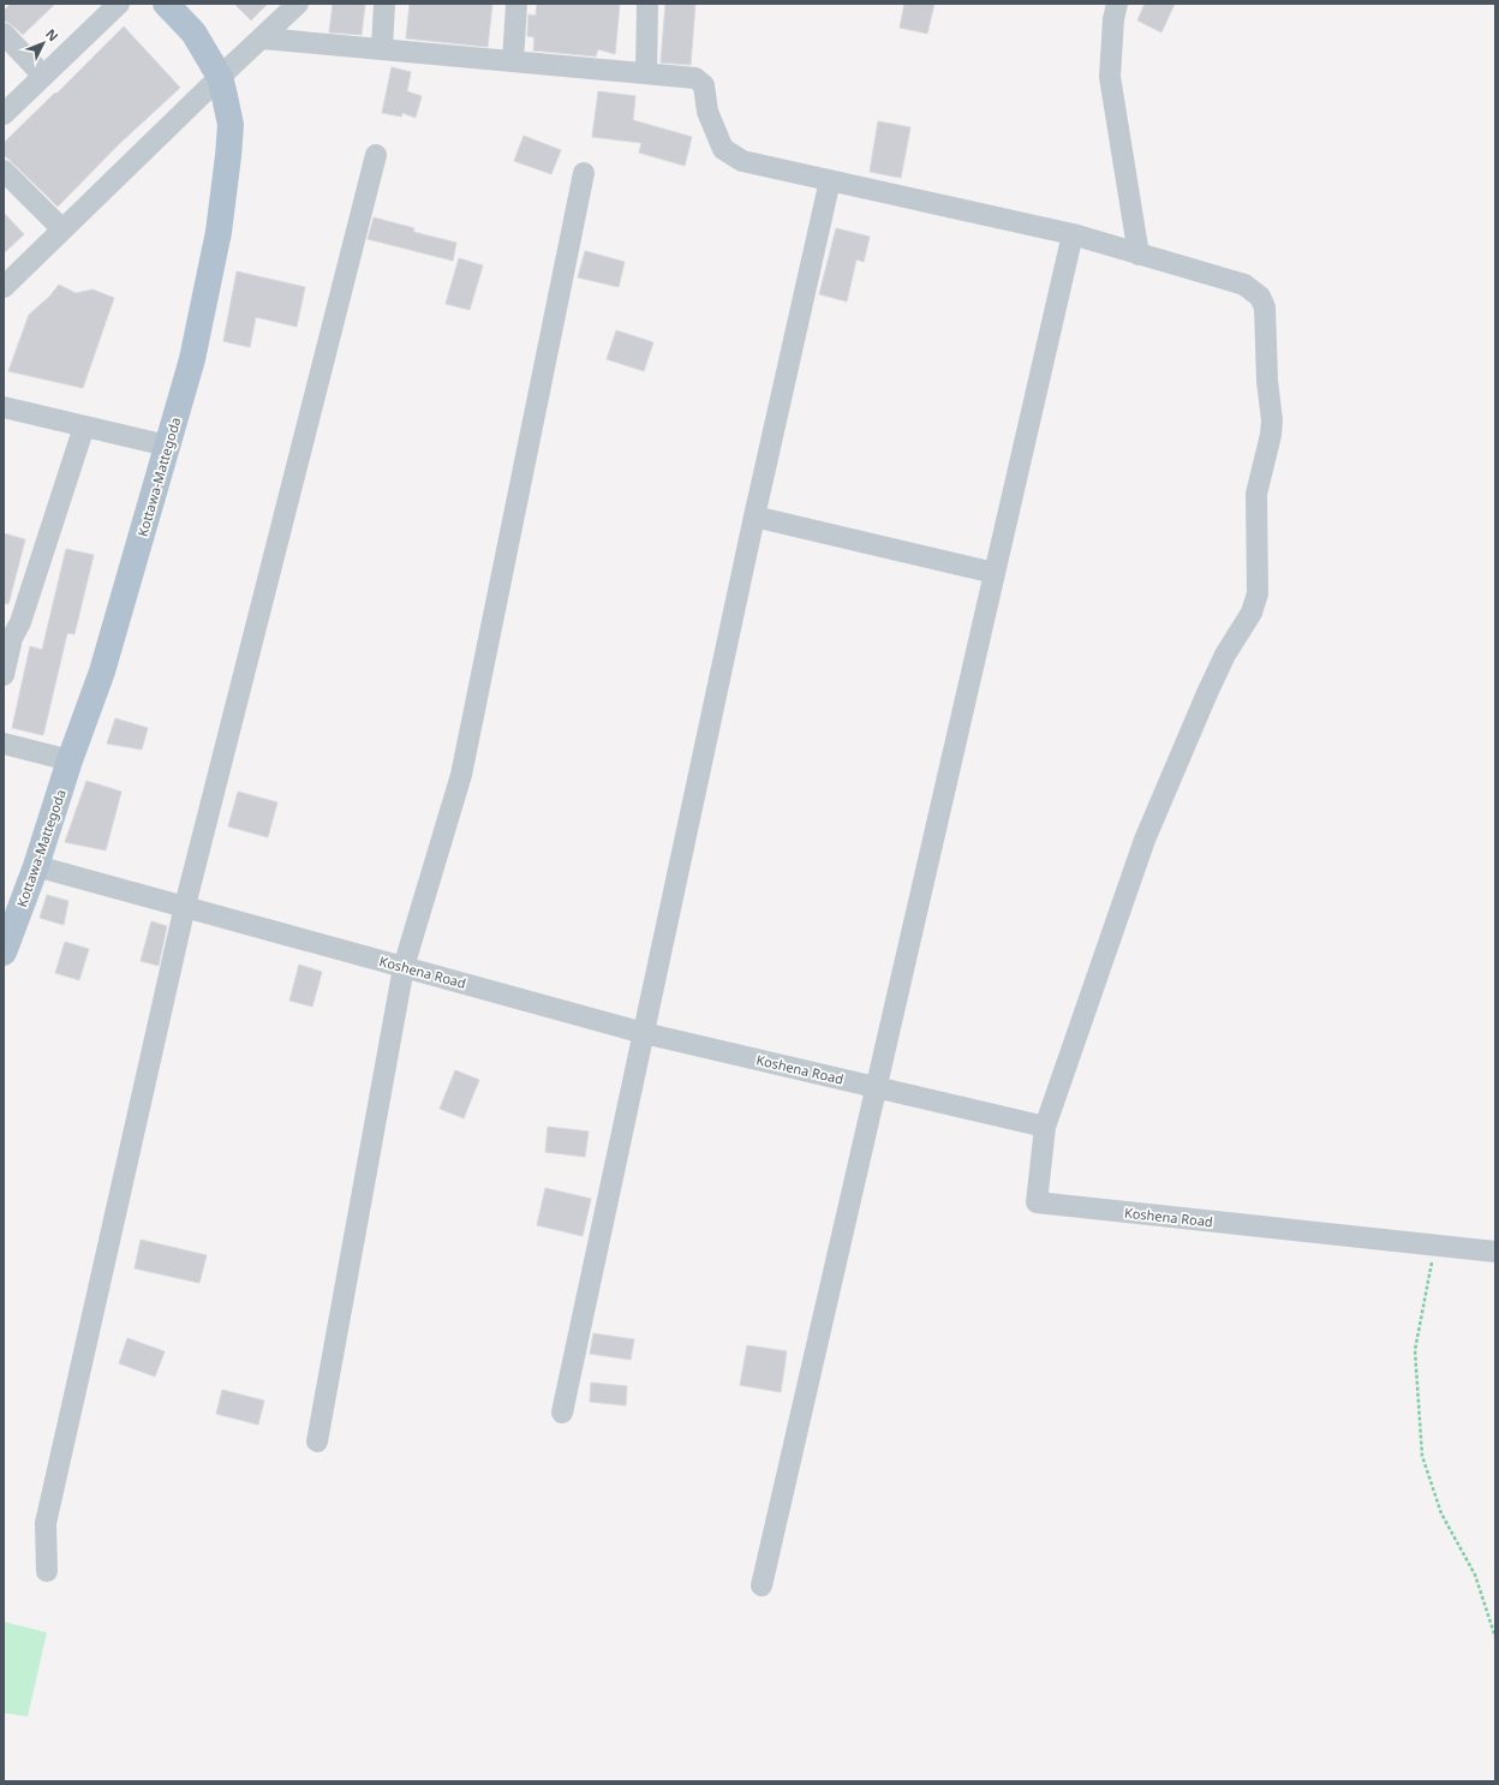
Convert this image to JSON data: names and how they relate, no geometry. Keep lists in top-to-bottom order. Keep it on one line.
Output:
{"streets":{"main road":["Kottawa-Mattegoda"],"street":["Koshena Road"]},"crossings":[["Kottawa-Mattegoda","Koshena Road"]],"north":"top right"}
